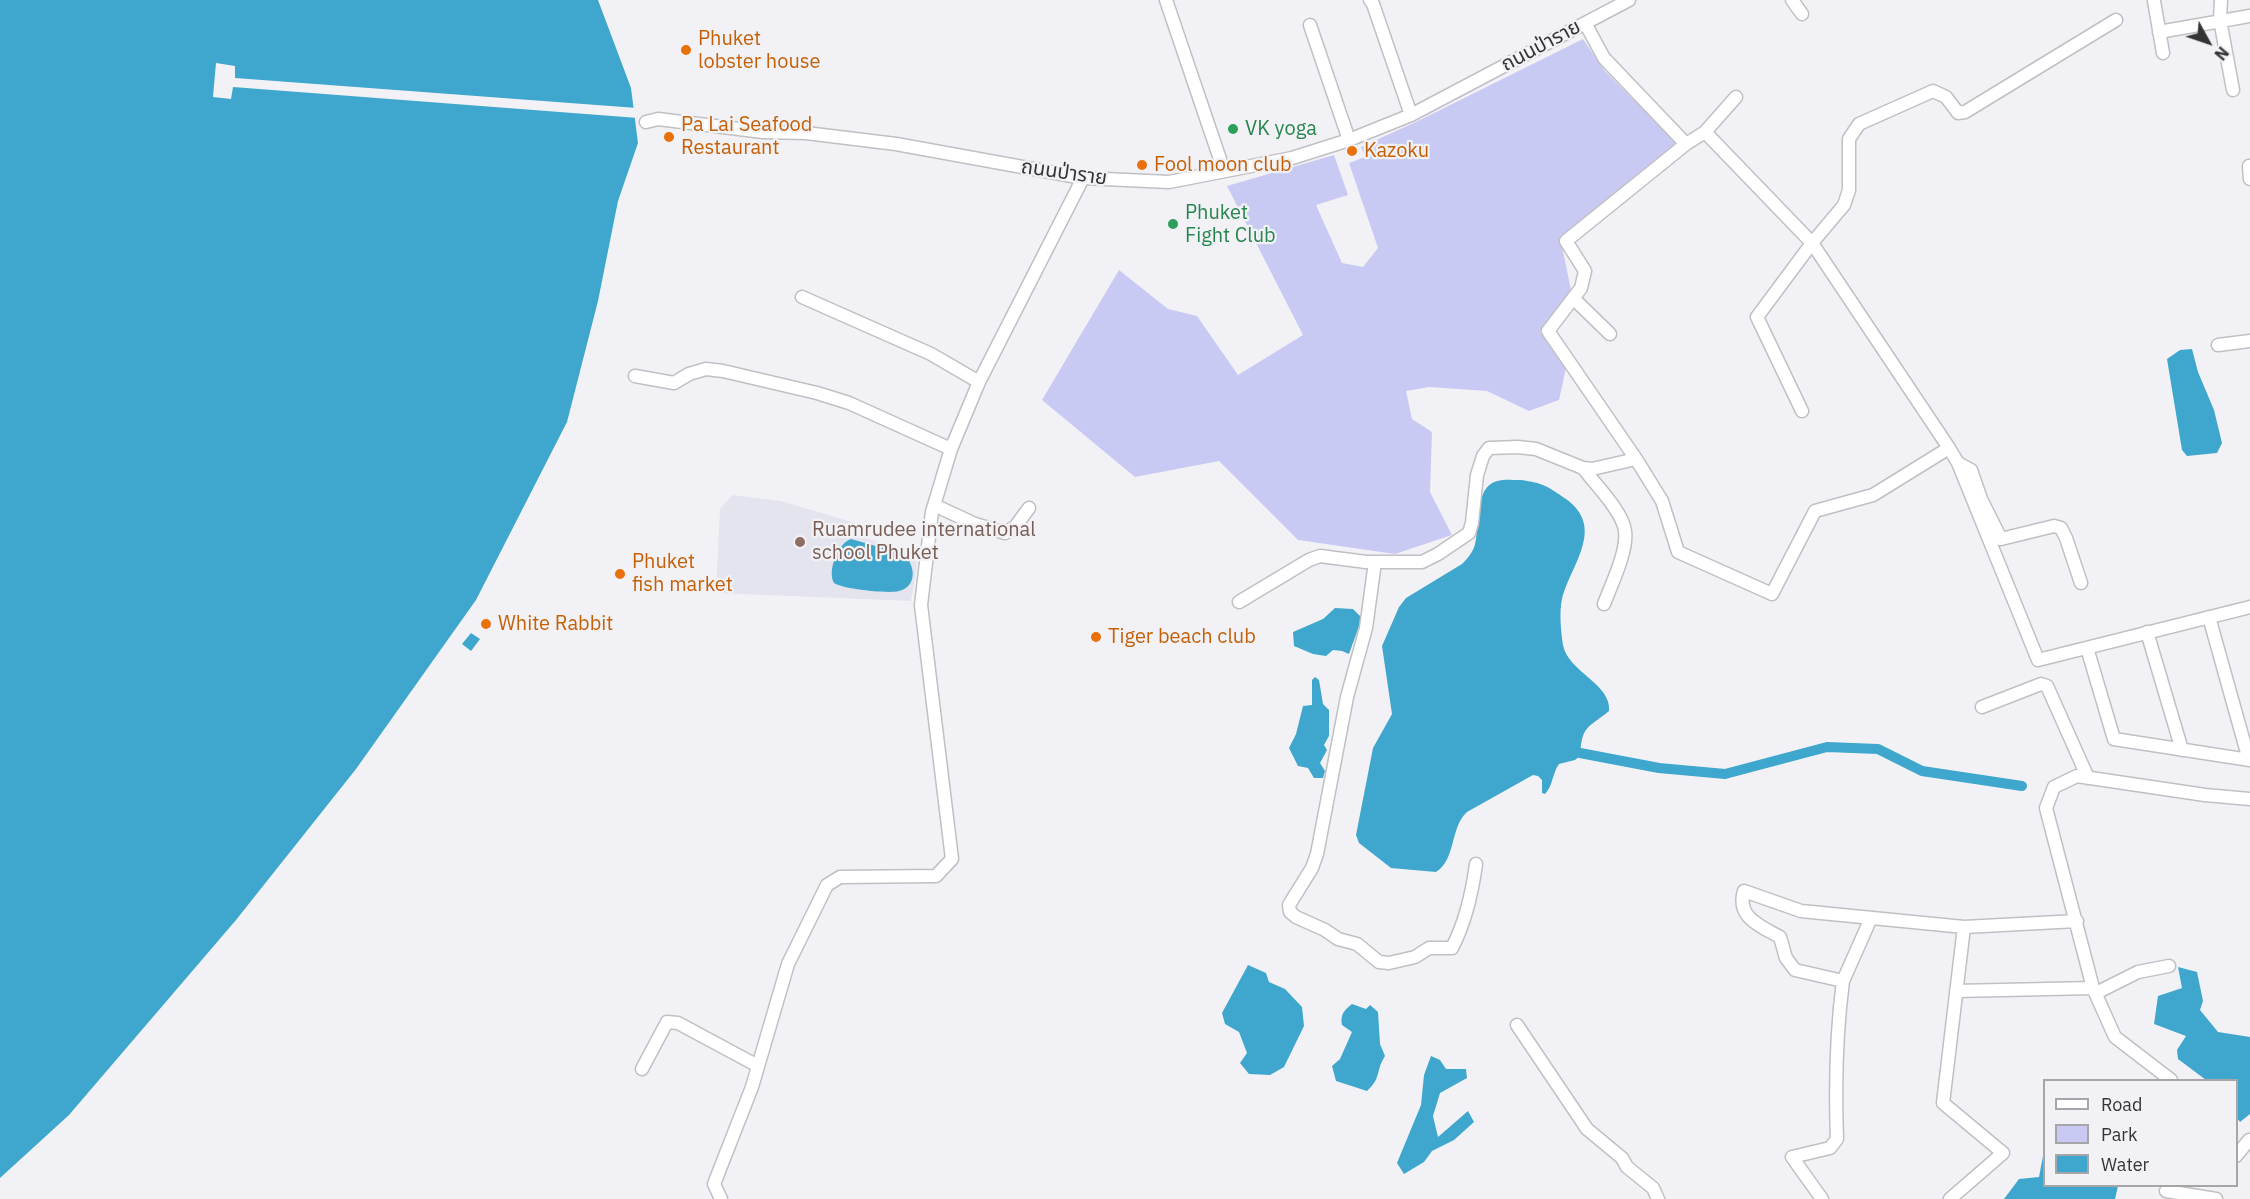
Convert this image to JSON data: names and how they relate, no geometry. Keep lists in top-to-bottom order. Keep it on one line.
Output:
{"streets":{"street":["ถนนป่าราย"]},"places":["Phuket lobster house","VK yoga","Pa Lai Seafood Restaurant","Kazoku","Fool moon club","Phuket Fight Club","Ruamrudee international school Phuket","Phuket fish market","White Rabbit","Tiger beach club"],"legend":["Road","Park","Water"],"north":"bottom right"}
